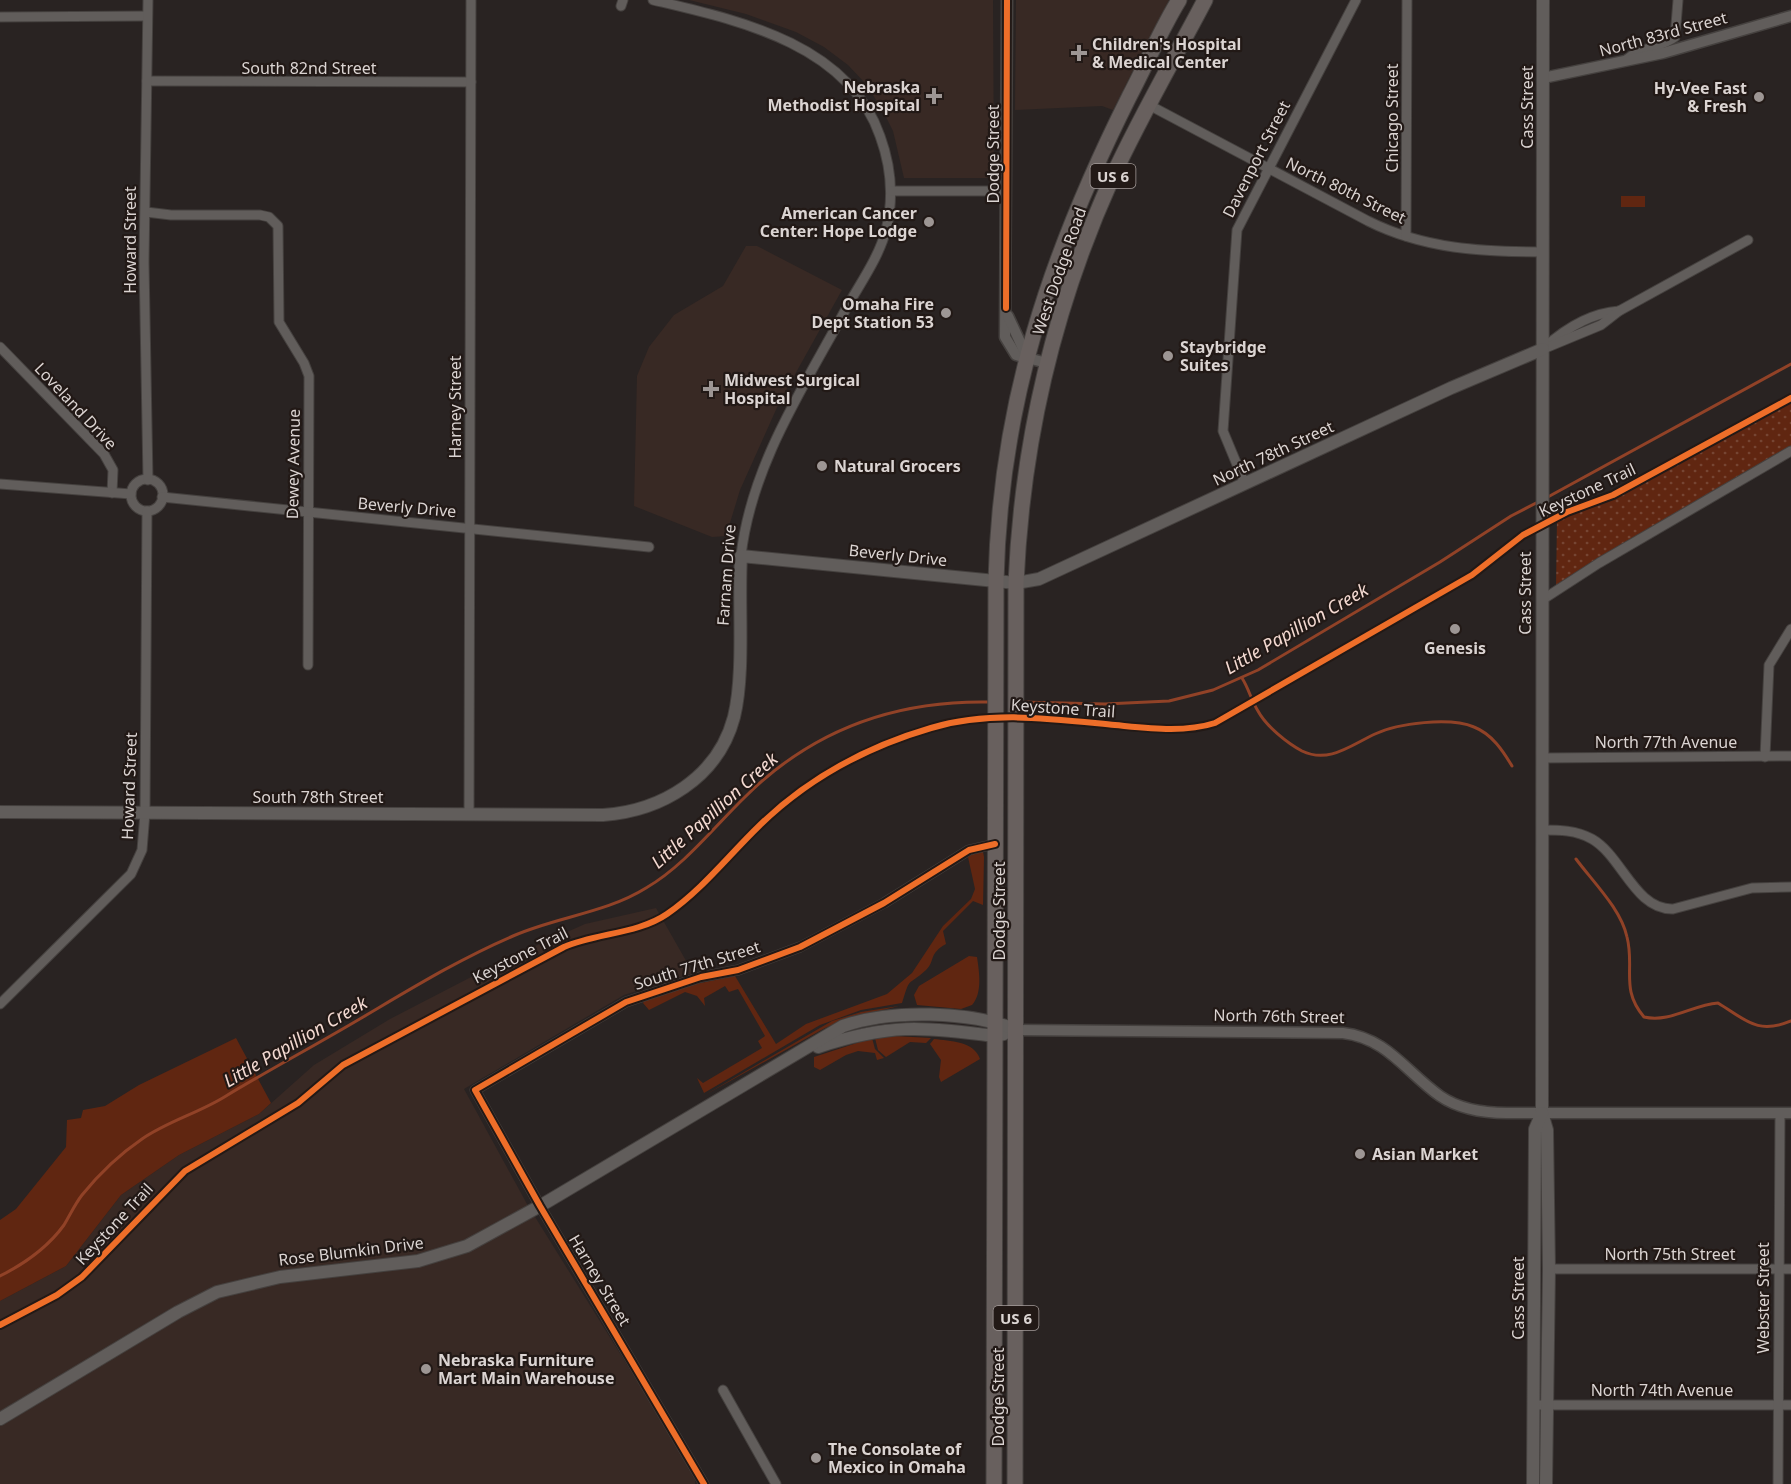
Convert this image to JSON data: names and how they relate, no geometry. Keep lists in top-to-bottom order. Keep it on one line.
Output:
{"streets":{"highway":["Dodge Street","US 6","West Dodge Road"],"main road":["Cass Street","North 78th Street","Beverly Drive","Farnam Drive","South 78th Street","North 76th Street","Rose Blumkin Drive"],"street":["North 83rd Street","South 82nd Street","Chicago Street","Davenport Street","North 80th Street","Howard Street","Loveland Drive","Harney Street","Dewey Avenue","North 77th Avenue","South 77th Street","North 75th Street","Webster Street","North 74th Avenue"],"cycle path":["Keystone Trail"]},"crossings":[["North 83rd Street","Cass Street"],["South 82nd Street","Howard Street"],["South 82nd Street","Harney Street"],["Cass Street","North 80th Street"],["Cass Street","North 78th Street"],["Cass Street","North 77th Avenue"],["Cass Street","North 76th Street"],["Cass Street","North 75th Street"],["Cass Street","North 74th Avenue"],["Chicago Street","North 80th Street"],["Dodge Street","West Dodge Road"],["Dodge Street","North 78th Street"],["Dodge Street","Beverly Drive"],["Dodge Street","South 77th Street"],["Dodge Street","North 76th Street"],["Dodge Street","Rose Blumkin Drive"],["Davenport Street","North 80th Street"],["Davenport Street","North 78th Street"],["North 80th Street","West Dodge Road"],["Howard Street","Dewey Avenue"],["Howard Street","Beverly Drive"],["Howard Street","South 78th Street"],["Harney Street","Beverly Drive"],["Harney Street","South 78th Street"],["Harney Street","South 77th Street"],["Harney Street","Rose Blumkin Drive"],["North 78th Street","Beverly Drive"],["Dewey Avenue","Beverly Drive"],["Beverly Drive","Farnam Drive"],["Farnam Drive","South 78th Street"],["North 76th Street","Rose Blumkin Drive"],["North 76th Street","Webster Street"],["North 75th Street","Webster Street"],["Webster Street","North 74th Avenue"]],"water":["Little Papillion Creek"],"places":{"health":["Children's Hospital & Medical Center","Nebraska Methodist Hospital","Midwest Surgical Hospital"],"other":["Hy-Vee Fast & Fresh","American Cancer Center: Hope Lodge","Omaha Fire Dept Station 53","Staybridge Suites","Natural Grocers","Genesis","Asian Market","Nebraska Furniture Mart Main Warehouse","The Consolate of Mexico in Omaha"]}}
